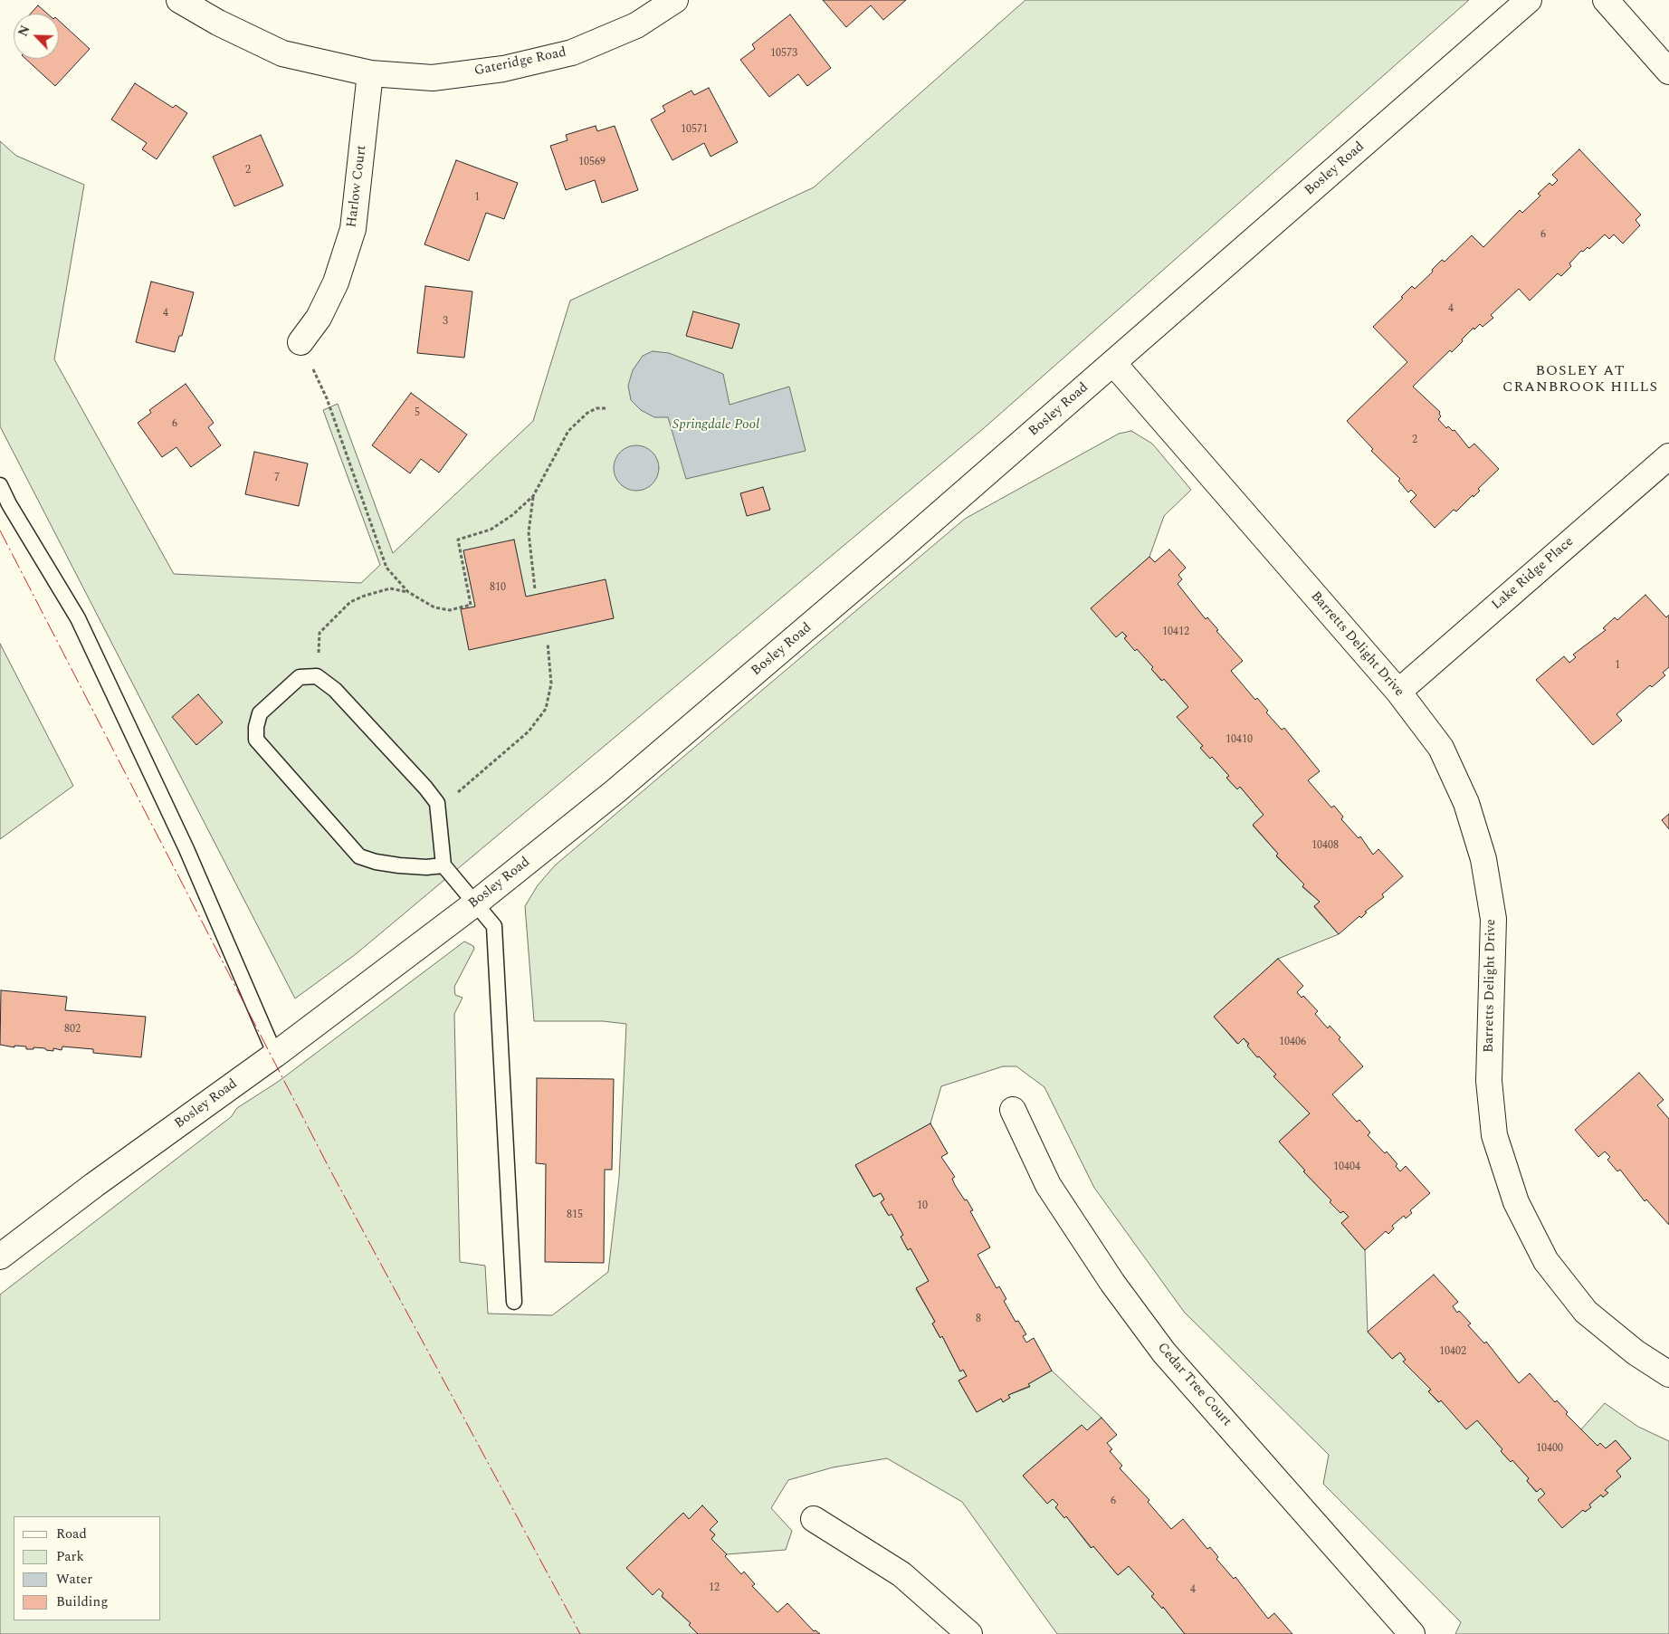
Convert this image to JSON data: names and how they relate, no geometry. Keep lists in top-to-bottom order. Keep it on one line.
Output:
{"streets":{"street":["Gateridge Road","Bosley Road","Harlow Court","Lake Ridge Place","Barretts Delight Drive","Cedar Tree Court"]},"crossings":[["Gateridge Road","Harlow Court"],["Bosley Road","Barretts Delight Drive"],["Lake Ridge Place","Barretts Delight Drive"]],"districts":["BOSLEY AT CRANBROOK HILLS"],"parks":["Springdale Pool"],"house_numbers":["10573","10571","10569","2","1","6","4","4","3","5","6","2","7","810","10412","1","10410","10408","802","10406","10404","10","815","8","10402","10400","6","12","4"],"legend":["Road","Park","Water","Building"],"north":"top left"}
